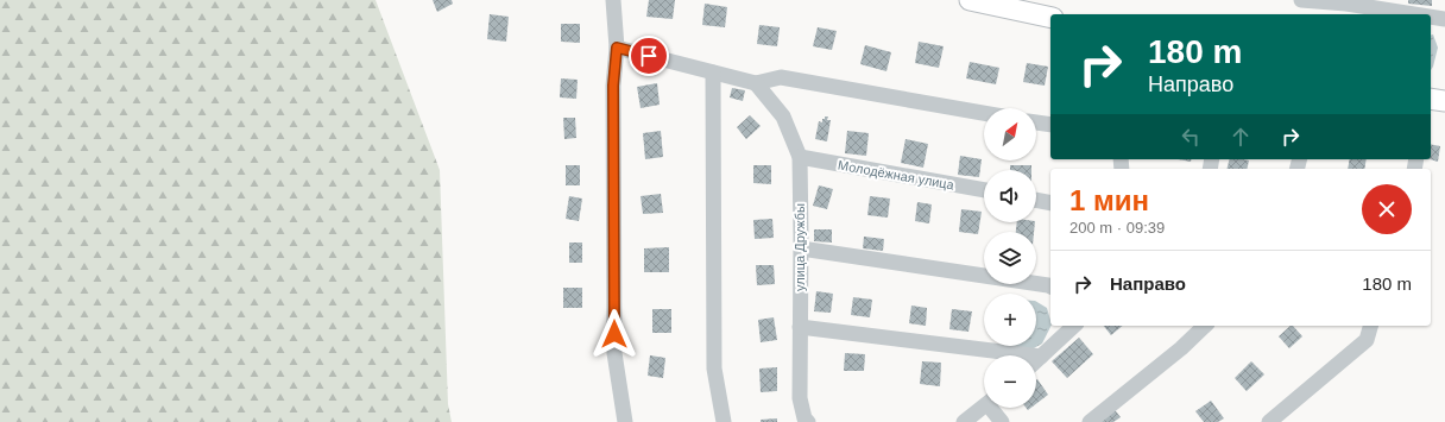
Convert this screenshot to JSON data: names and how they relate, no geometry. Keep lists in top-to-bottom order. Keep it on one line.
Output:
{"streets":{"street":["Молодёжная улица","улица Дружбы"]},"crossings":[["Молодёжная улица","улица Дружбы"]],"north":"top right","page":{"turn":["180 m","Направо"],"map_buttons":["+","−"],"heading":["1 мин","200 m · 09:39"],"list":[{"name":"Направо","value":"180 m"}]}}
